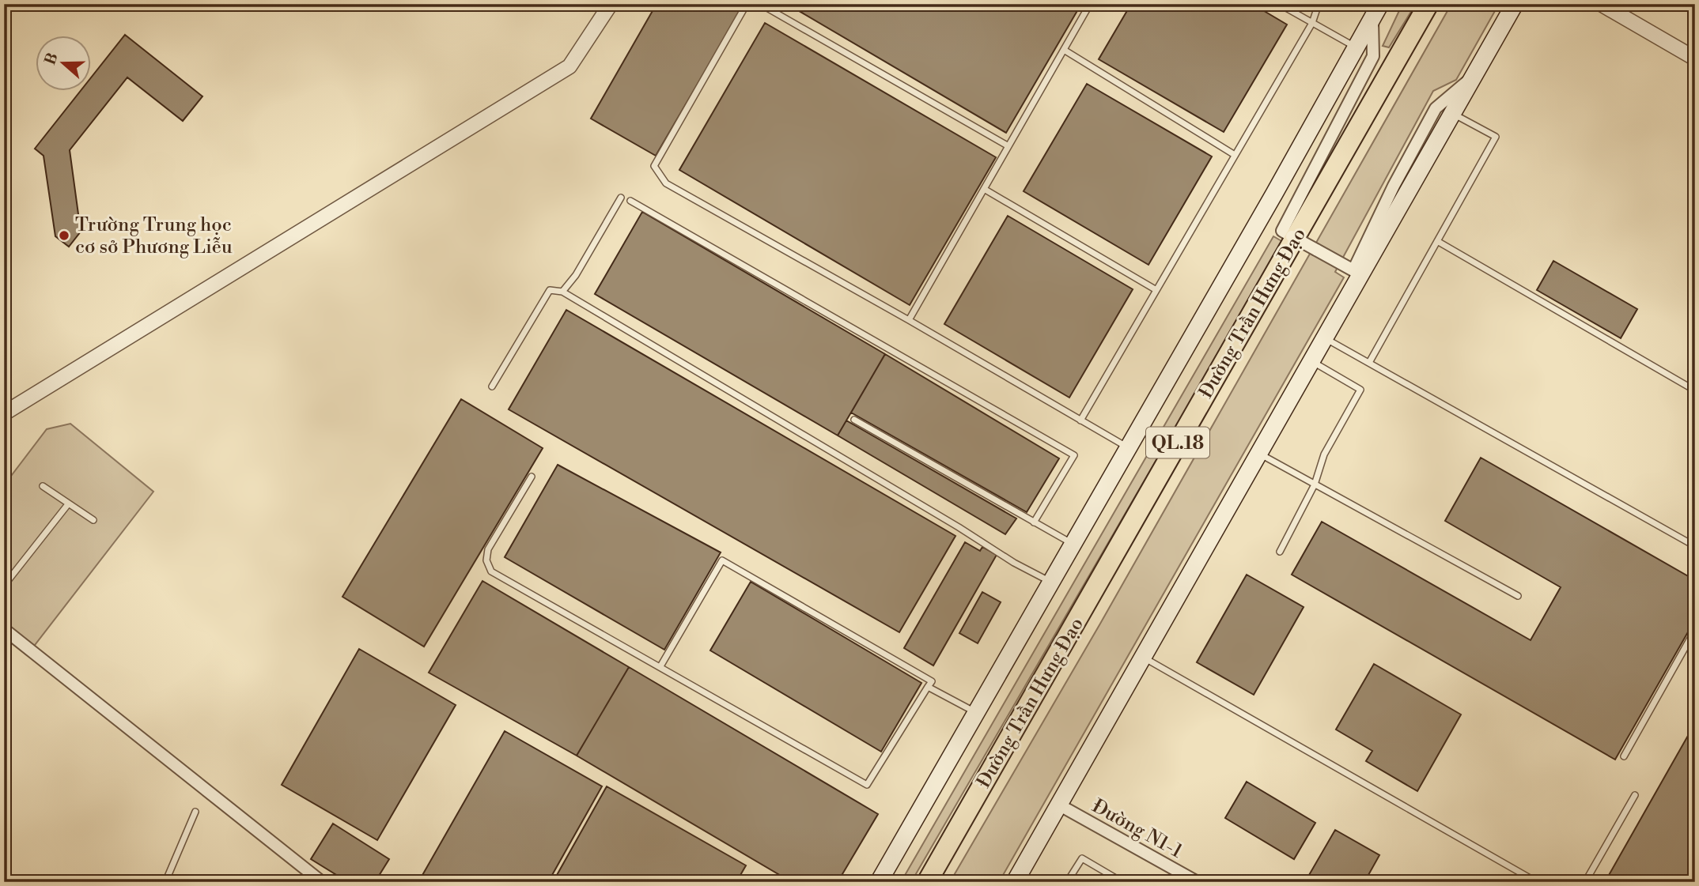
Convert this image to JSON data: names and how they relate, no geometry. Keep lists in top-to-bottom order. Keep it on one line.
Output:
{"streets":{"highway":["Đường Trần Hưng Đạo","QL.18"],"street":["Đường N1-1"]},"places":["Trường Trung học cơ sở Phương Liễu"],"north":"left"}
